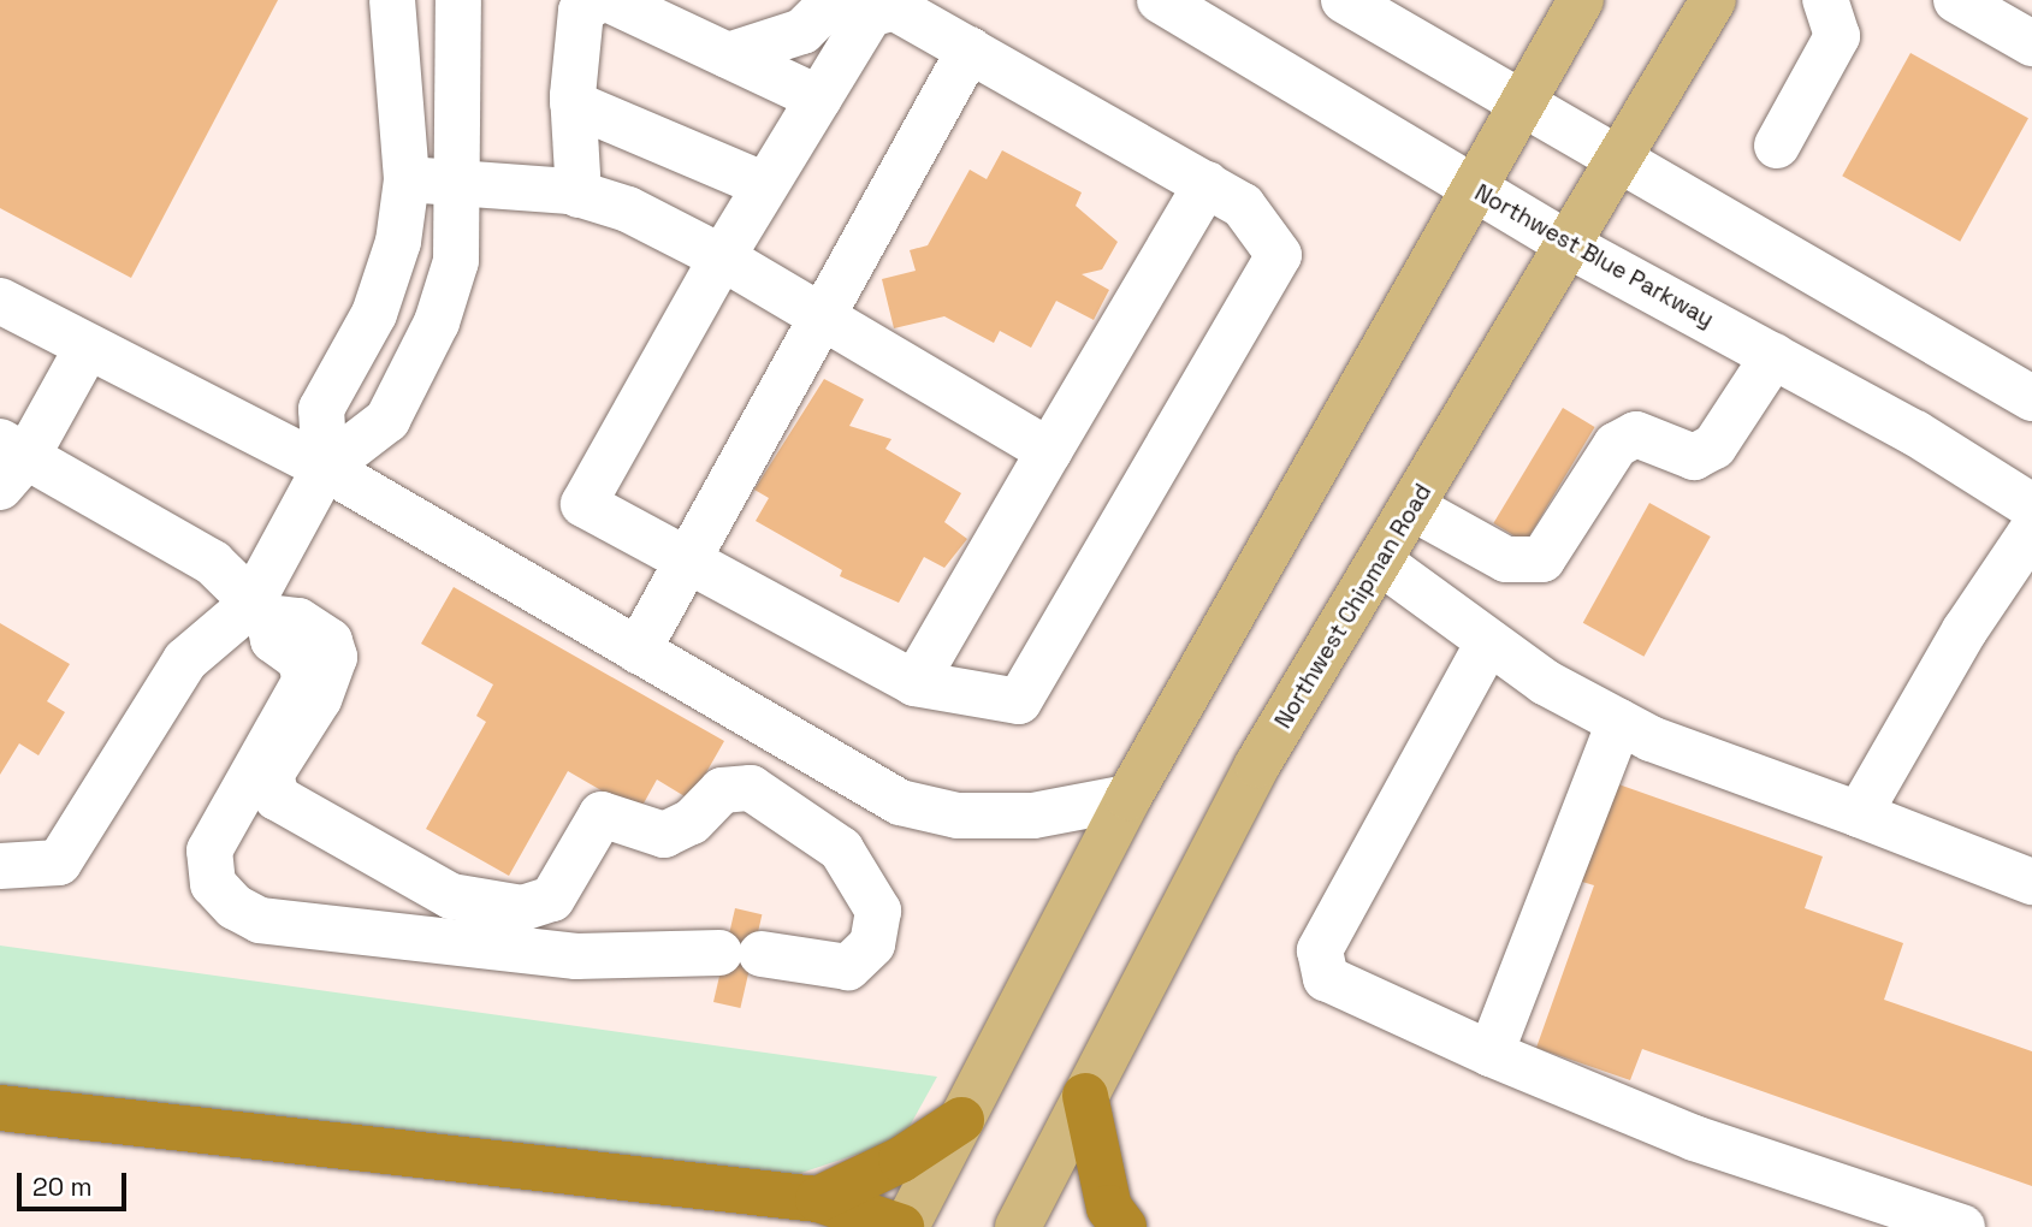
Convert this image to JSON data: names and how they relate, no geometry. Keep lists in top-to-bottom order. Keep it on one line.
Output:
{"streets":{"main road":["Northwest Chipman Road"],"street":["Northwest Blue Parkway"]},"crossings":[["Northwest Blue Parkway","Northwest Chipman Road"]],"scale_bar":"20 m"}
